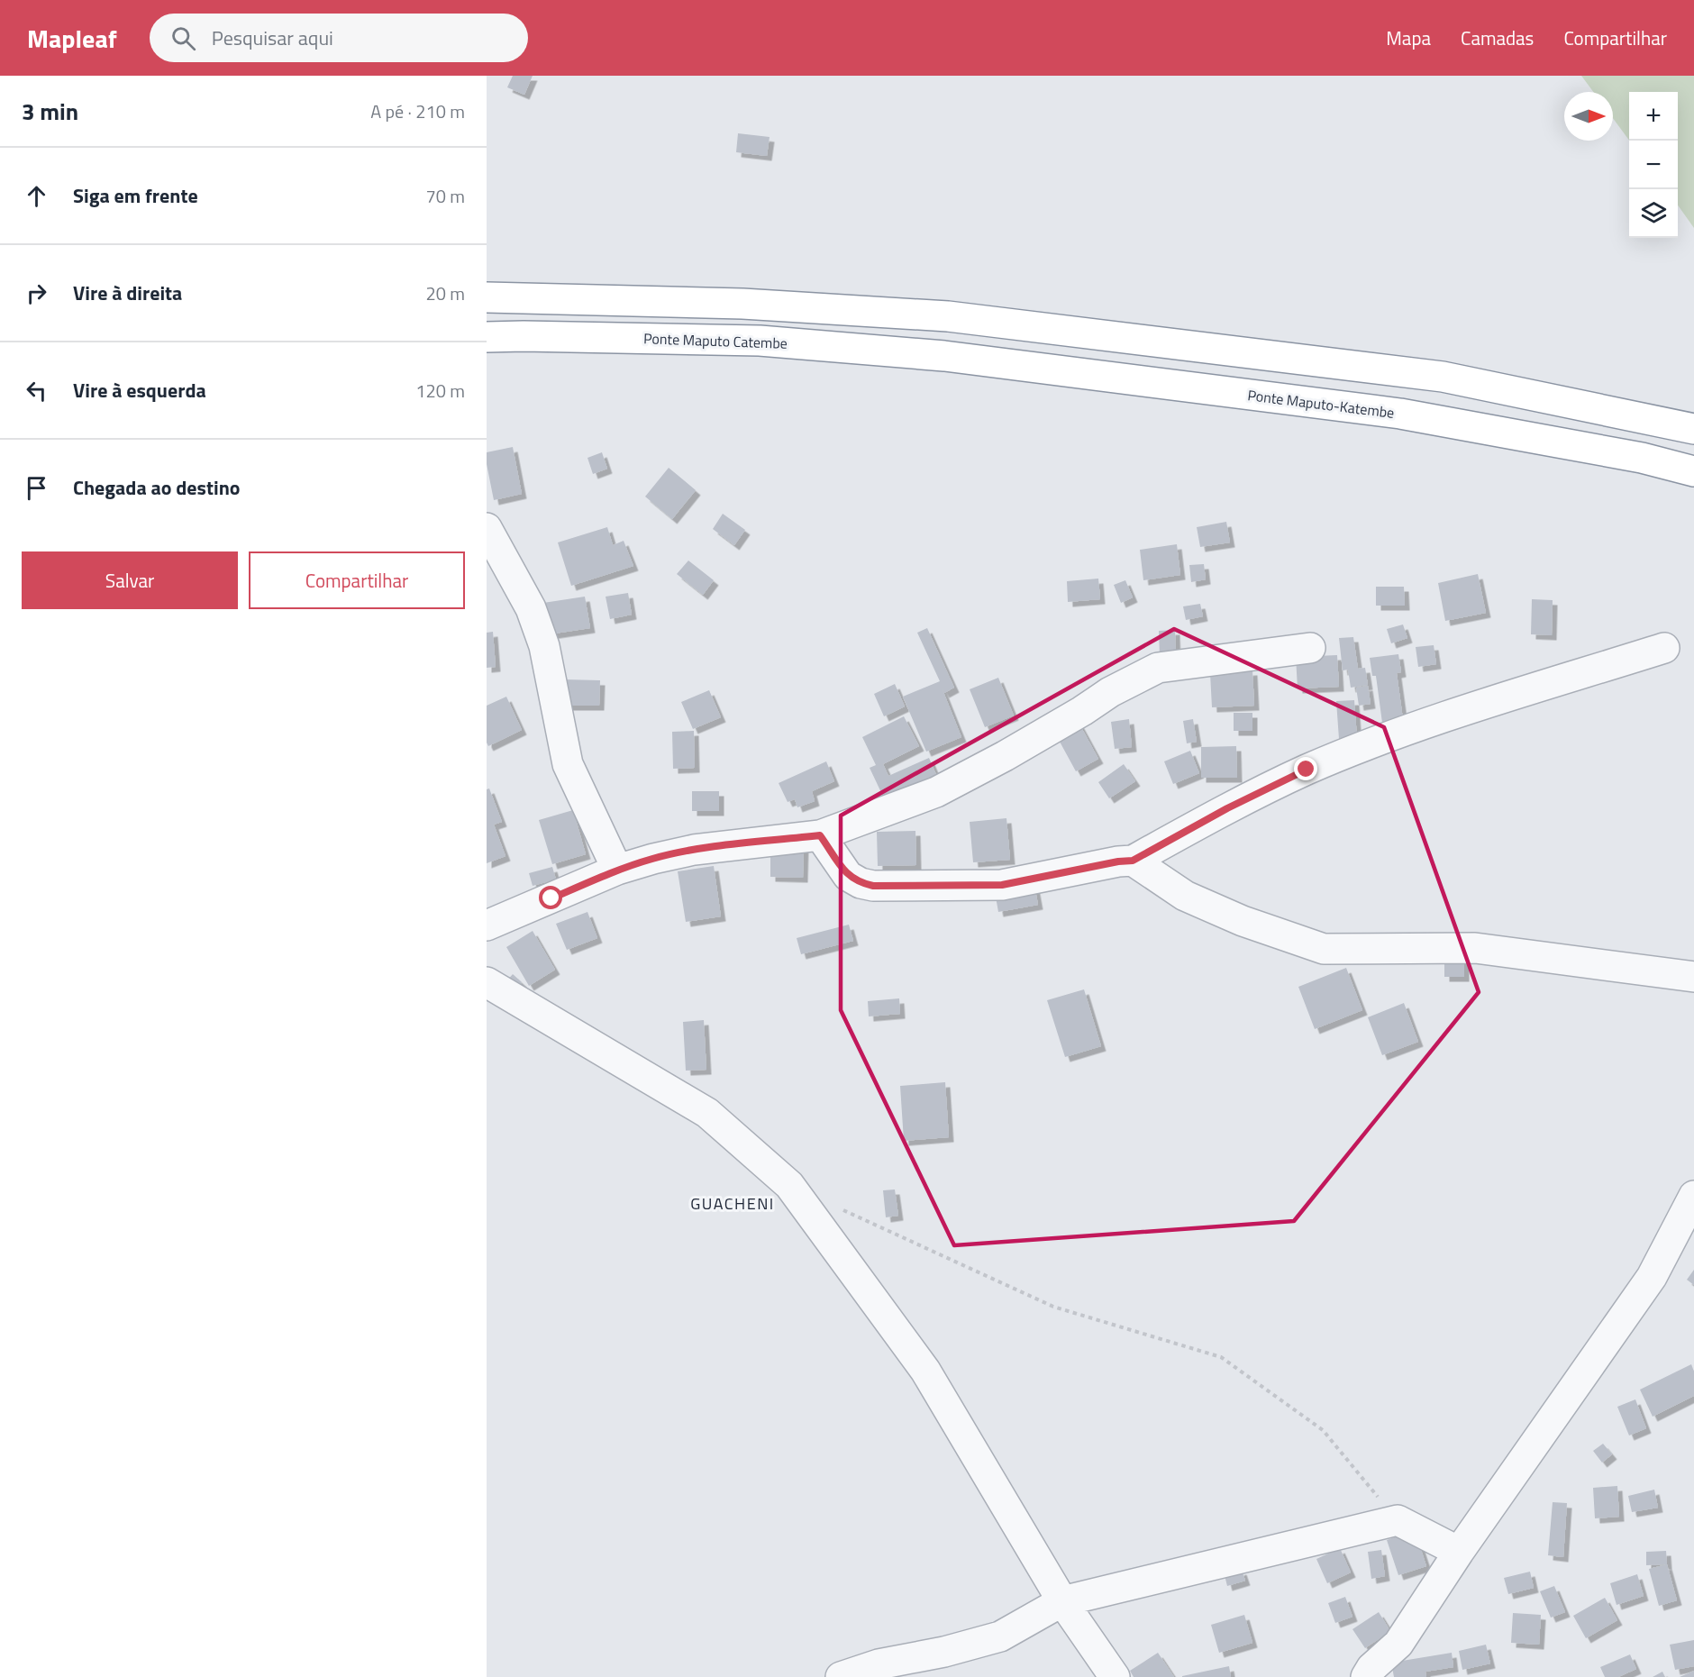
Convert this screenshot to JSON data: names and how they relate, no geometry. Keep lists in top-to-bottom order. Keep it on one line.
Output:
{"streets":{"highway":["Ponte Maputo Catembe","Ponte Maputo-Katembe"]},"crossings":[["Ponte Maputo Catembe","Ponte Maputo-Katembe"]],"districts":["GUACHENI"],"north":"right","page":{"header":"Mapleaf","search":"Pesquisar aqui","nav":["Mapa","Camadas","Compartilhar"],"heading":["3 min","A pé · 210 m"],"map_buttons":["+","−"],"list":[["Siga em frente","70 m"],["Vire à direita","20 m"],["Vire à esquerda","120 m"],"Chegada ao destino"],"buttons":["Salvar","Compartilhar"]}}
